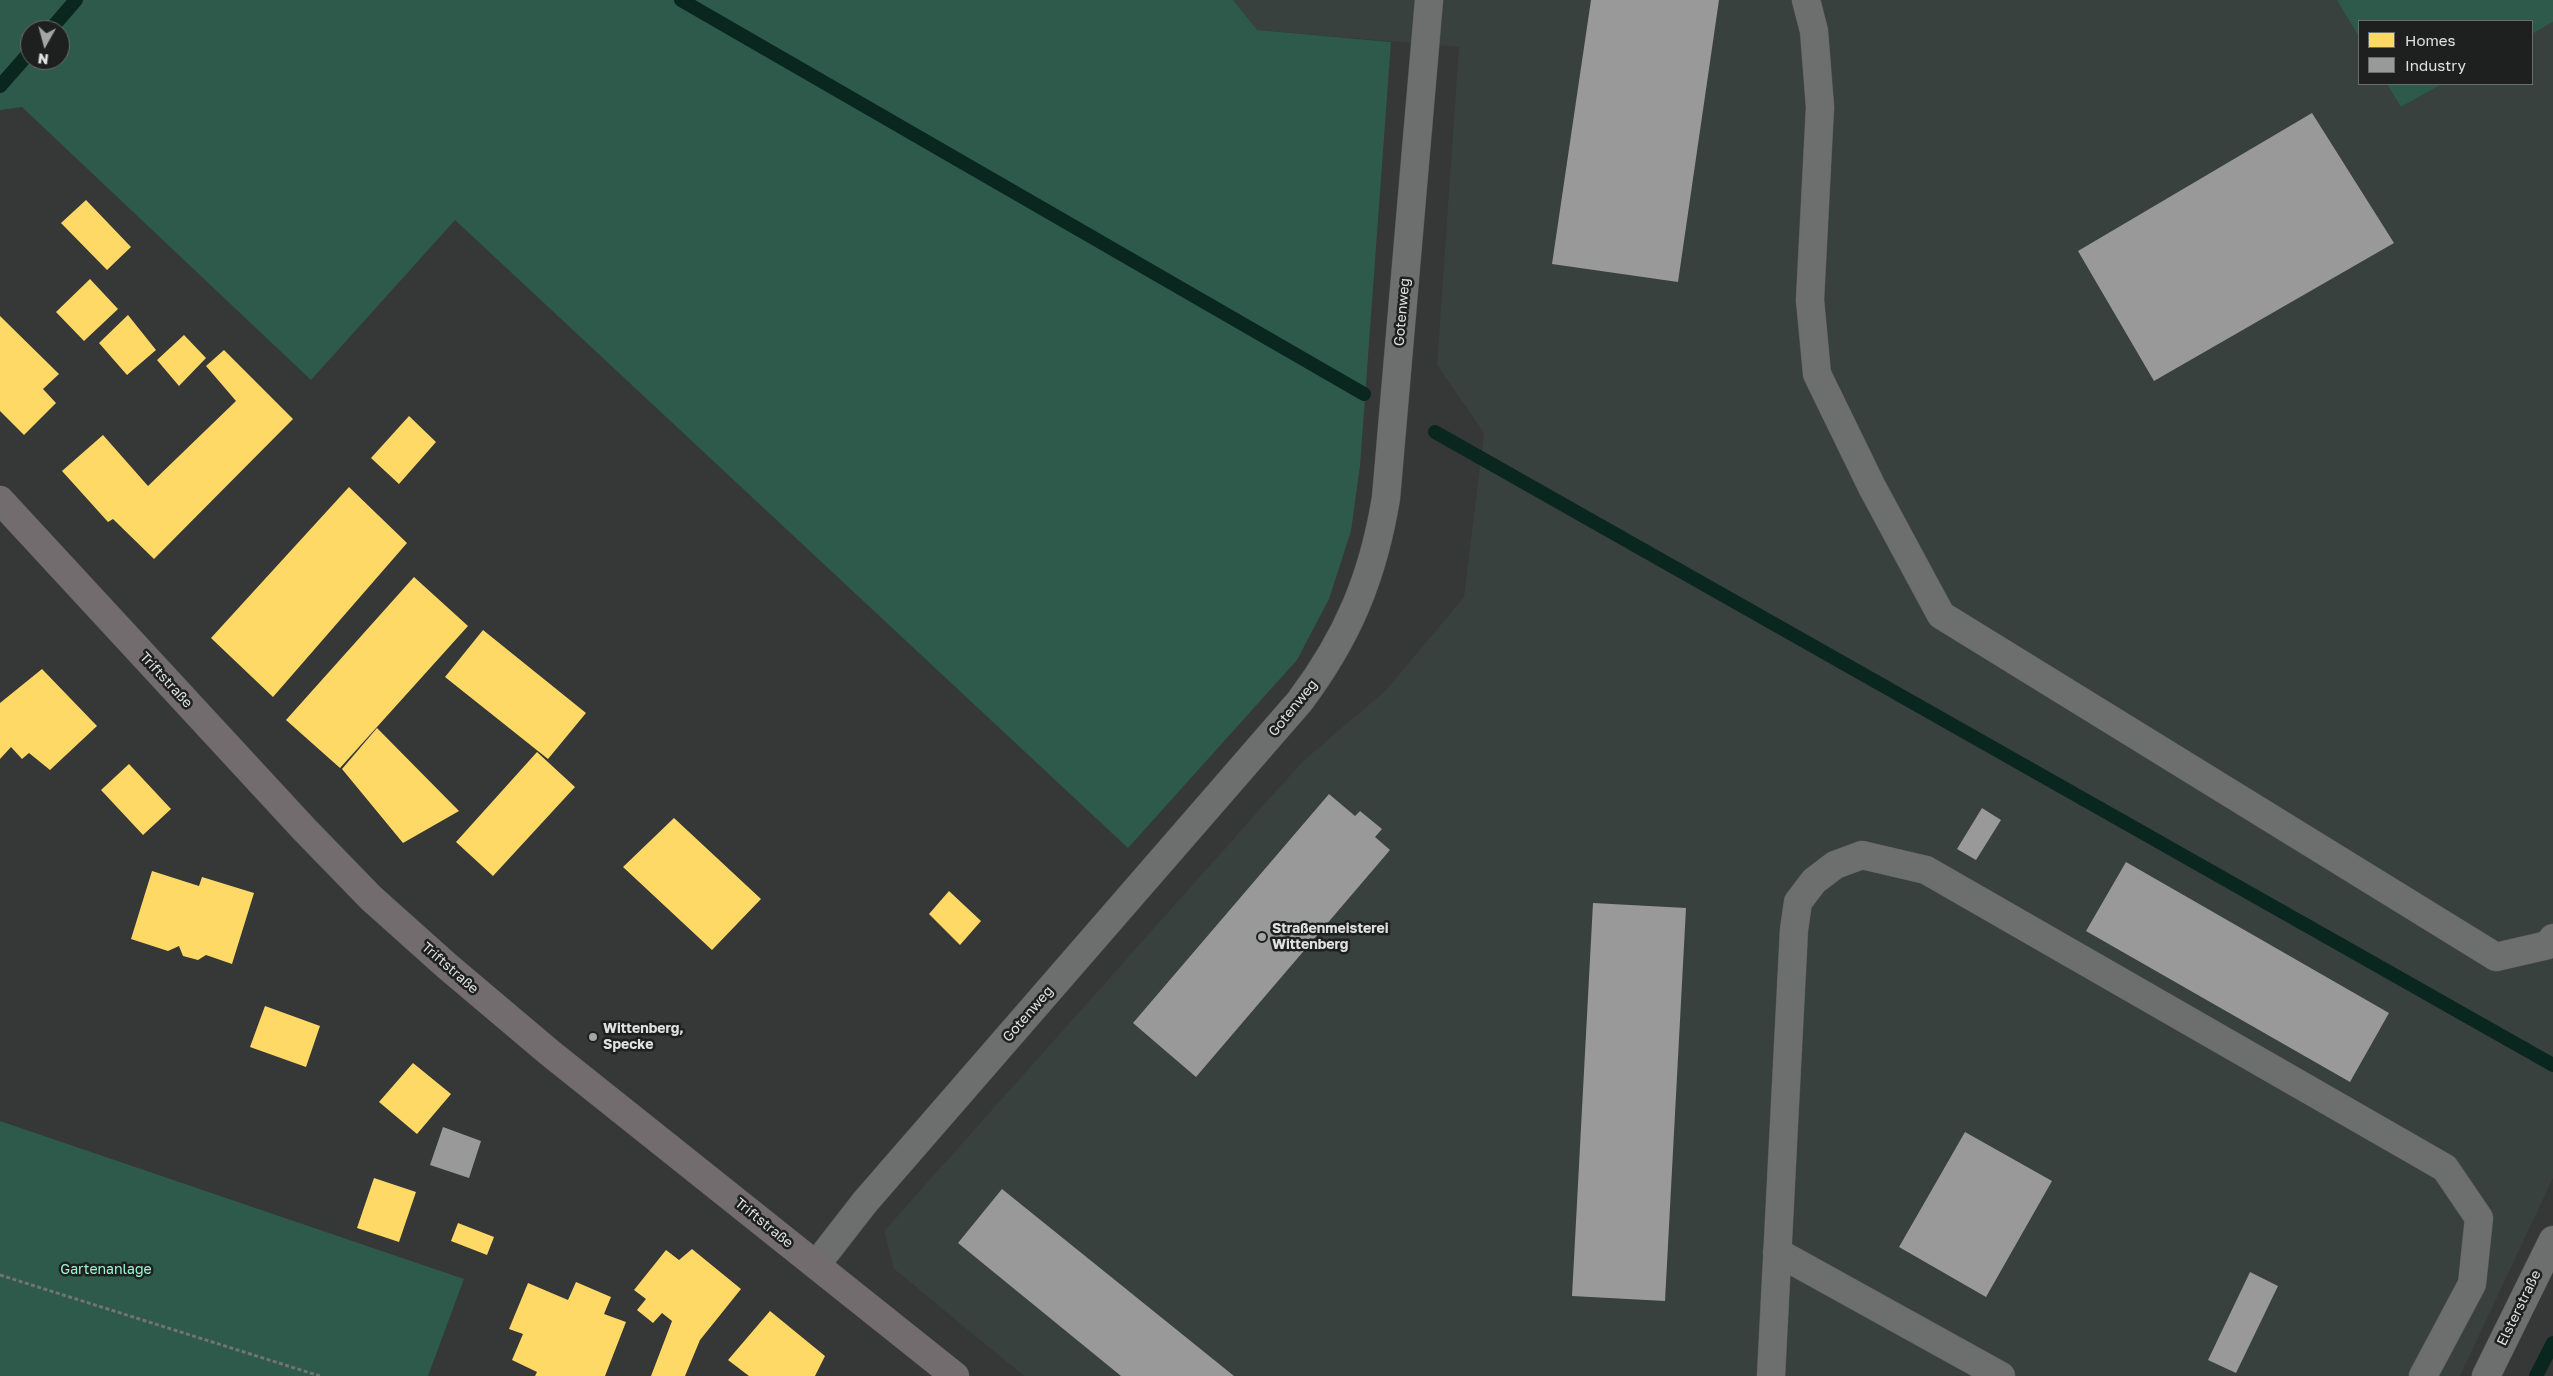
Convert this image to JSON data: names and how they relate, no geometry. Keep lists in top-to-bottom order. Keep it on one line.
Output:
{"streets":{"main road":["Triftstraße"],"street":["Gotenweg","Elsterstraße"]},"crossings":[["Gotenweg","Triftstraße"]],"parks":["Gartenanlage"],"places":["Straßenmeisterei Wittenberg","Wittenberg, Specke"],"legend":["Homes","Industry"],"north":"bottom"}
